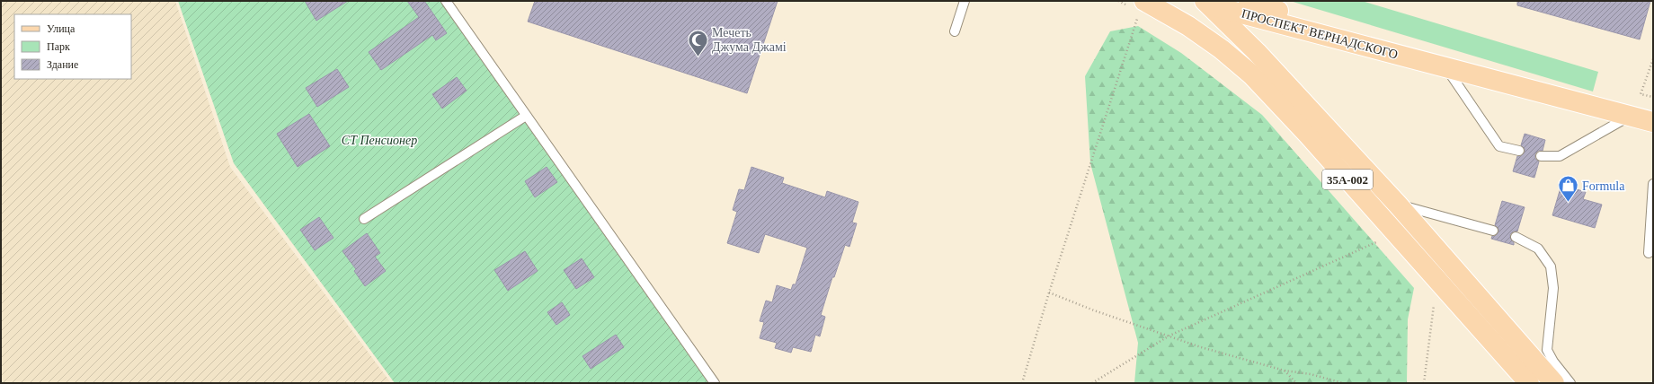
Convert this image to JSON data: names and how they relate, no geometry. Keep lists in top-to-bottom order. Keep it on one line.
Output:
{"streets":{"main road":["ПРОСПЕКТ ВЕРНАДСКОГО","35А-002"]},"parks":["СТ Пенсионер"],"places":{"mosque":["Мечеть Джума Джамі"],"shop":["Formula"]},"legend":["Улица","Парк","Здание"]}
